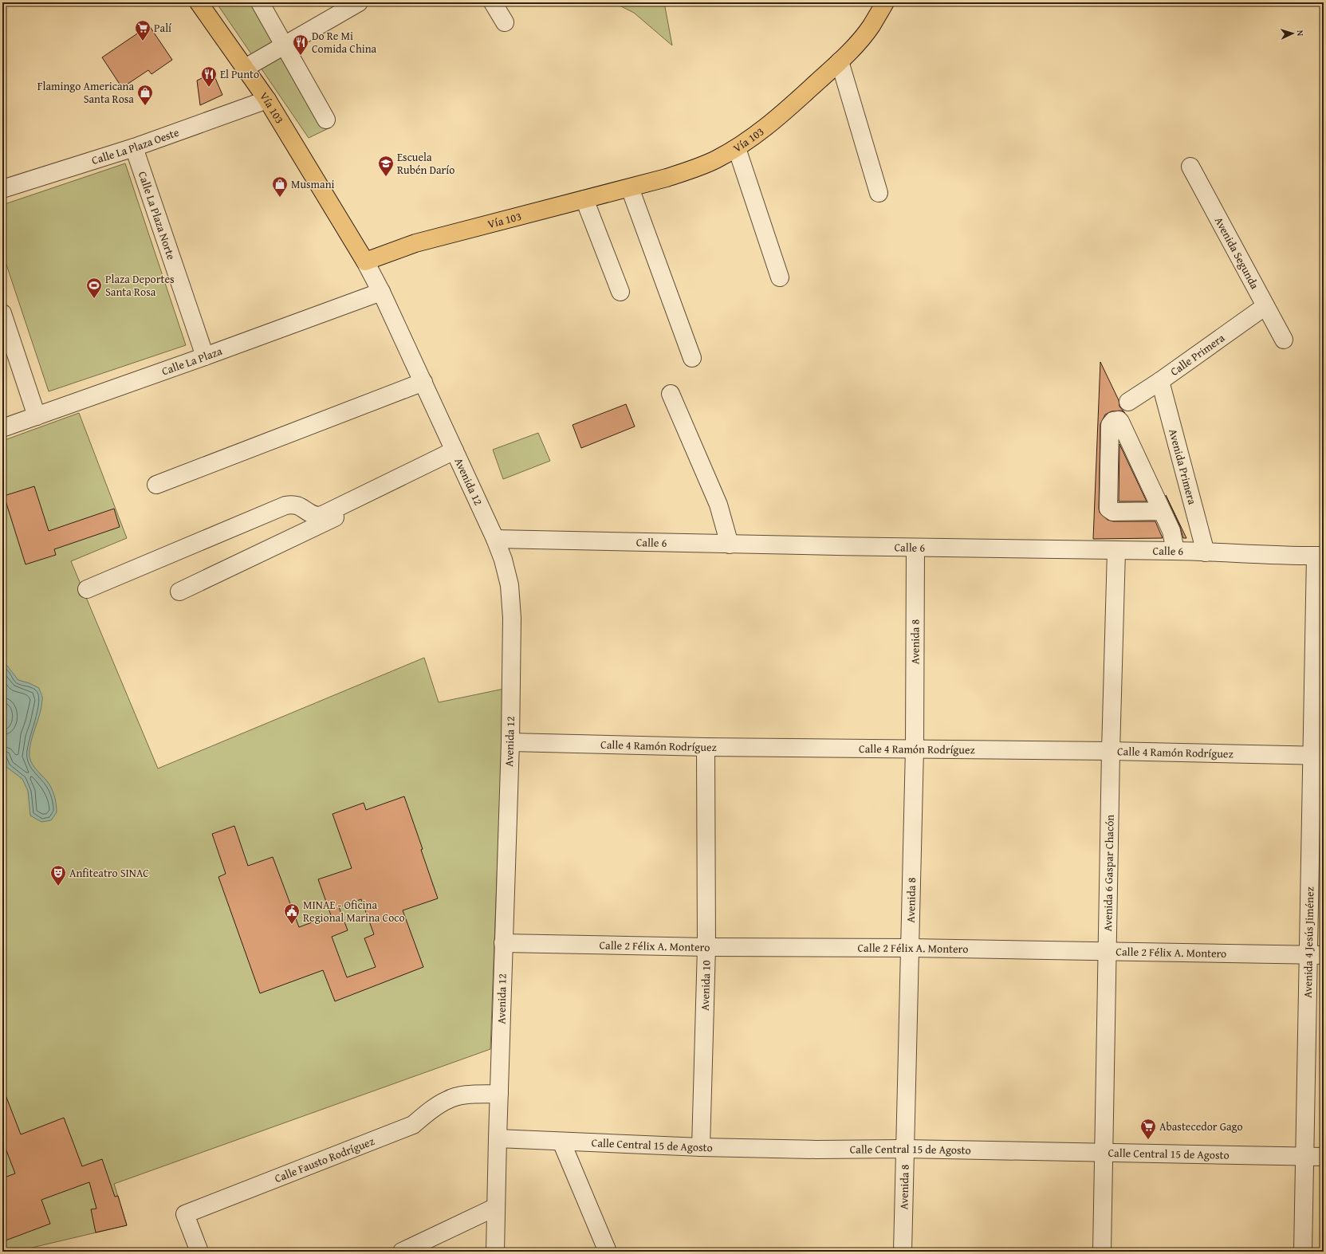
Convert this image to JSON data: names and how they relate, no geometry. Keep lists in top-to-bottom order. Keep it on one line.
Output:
{"streets":{"main road":["Vía 103"],"street":["Calle La Plaza Oeste","Calle La Plaza Norte","Avenida Segunda","Calle Primera","Calle La Plaza","Avenida Primera","Avenida 12","Calle 6","Avenida 8","Calle 4 Ramón Rodríguez","Avenida 6 Gaspar Chacón","Avenida 4 Jesús Jiménez","Calle 2 Félix A. Montero","Avenida 10","Calle Central 15 de Agosto","Calle Fausto Rodríguez"]},"crossings":[["Vía 103","Calle La Plaza Oeste"],["Vía 103","Avenida 12"],["Calle La Plaza Oeste","Calle La Plaza Norte"],["Calle La Plaza Norte","Calle La Plaza"],["Avenida Segunda","Calle Primera"],["Calle Primera","Avenida Primera"],["Calle La Plaza","Avenida 12"],["Avenida Primera","Calle 6"],["Avenida 12","Calle 6"],["Avenida 12","Calle 4 Ramón Rodríguez"],["Avenida 12","Calle 2 Félix A. Montero"],["Avenida 12","Calle Central 15 de Agosto"],["Avenida 12","Calle Fausto Rodríguez"],["Calle 6","Avenida 8"],["Calle 6","Avenida 6 Gaspar Chacón"],["Calle 6","Avenida 4 Jesús Jiménez"],["Avenida 8","Calle 4 Ramón Rodríguez"],["Avenida 8","Calle 2 Félix A. Montero"],["Avenida 8","Calle Central 15 de Agosto"],["Calle 4 Ramón Rodríguez","Avenida 6 Gaspar Chacón"],["Calle 4 Ramón Rodríguez","Avenida 4 Jesús Jiménez"],["Calle 4 Ramón Rodríguez","Avenida 10"],["Avenida 6 Gaspar Chacón","Calle 2 Félix A. Montero"],["Avenida 6 Gaspar Chacón","Calle Central 15 de Agosto"],["Avenida 4 Jesús Jiménez","Calle 2 Félix A. Montero"],["Avenida 4 Jesús Jiménez","Calle Central 15 de Agosto"],["Calle 2 Félix A. Montero","Avenida 10"],["Avenida 10","Calle Central 15 de Agosto"]],"places":{"supermarket":["Palí","Abastecedor Gago"],"restaurant":["Do Re Mi Comida China","El Punto"],"shop":["Flamingo Americana Santa Rosa","Musmani"],"school or university":["Escuela Rubén Darío"],"sports":["Plaza Deportes Santa Rosa"],"theatre":["Anfiteatro SINAC"],"public building":["MINAE - Oficina Regional Marina Coco"]},"north":"right"}
